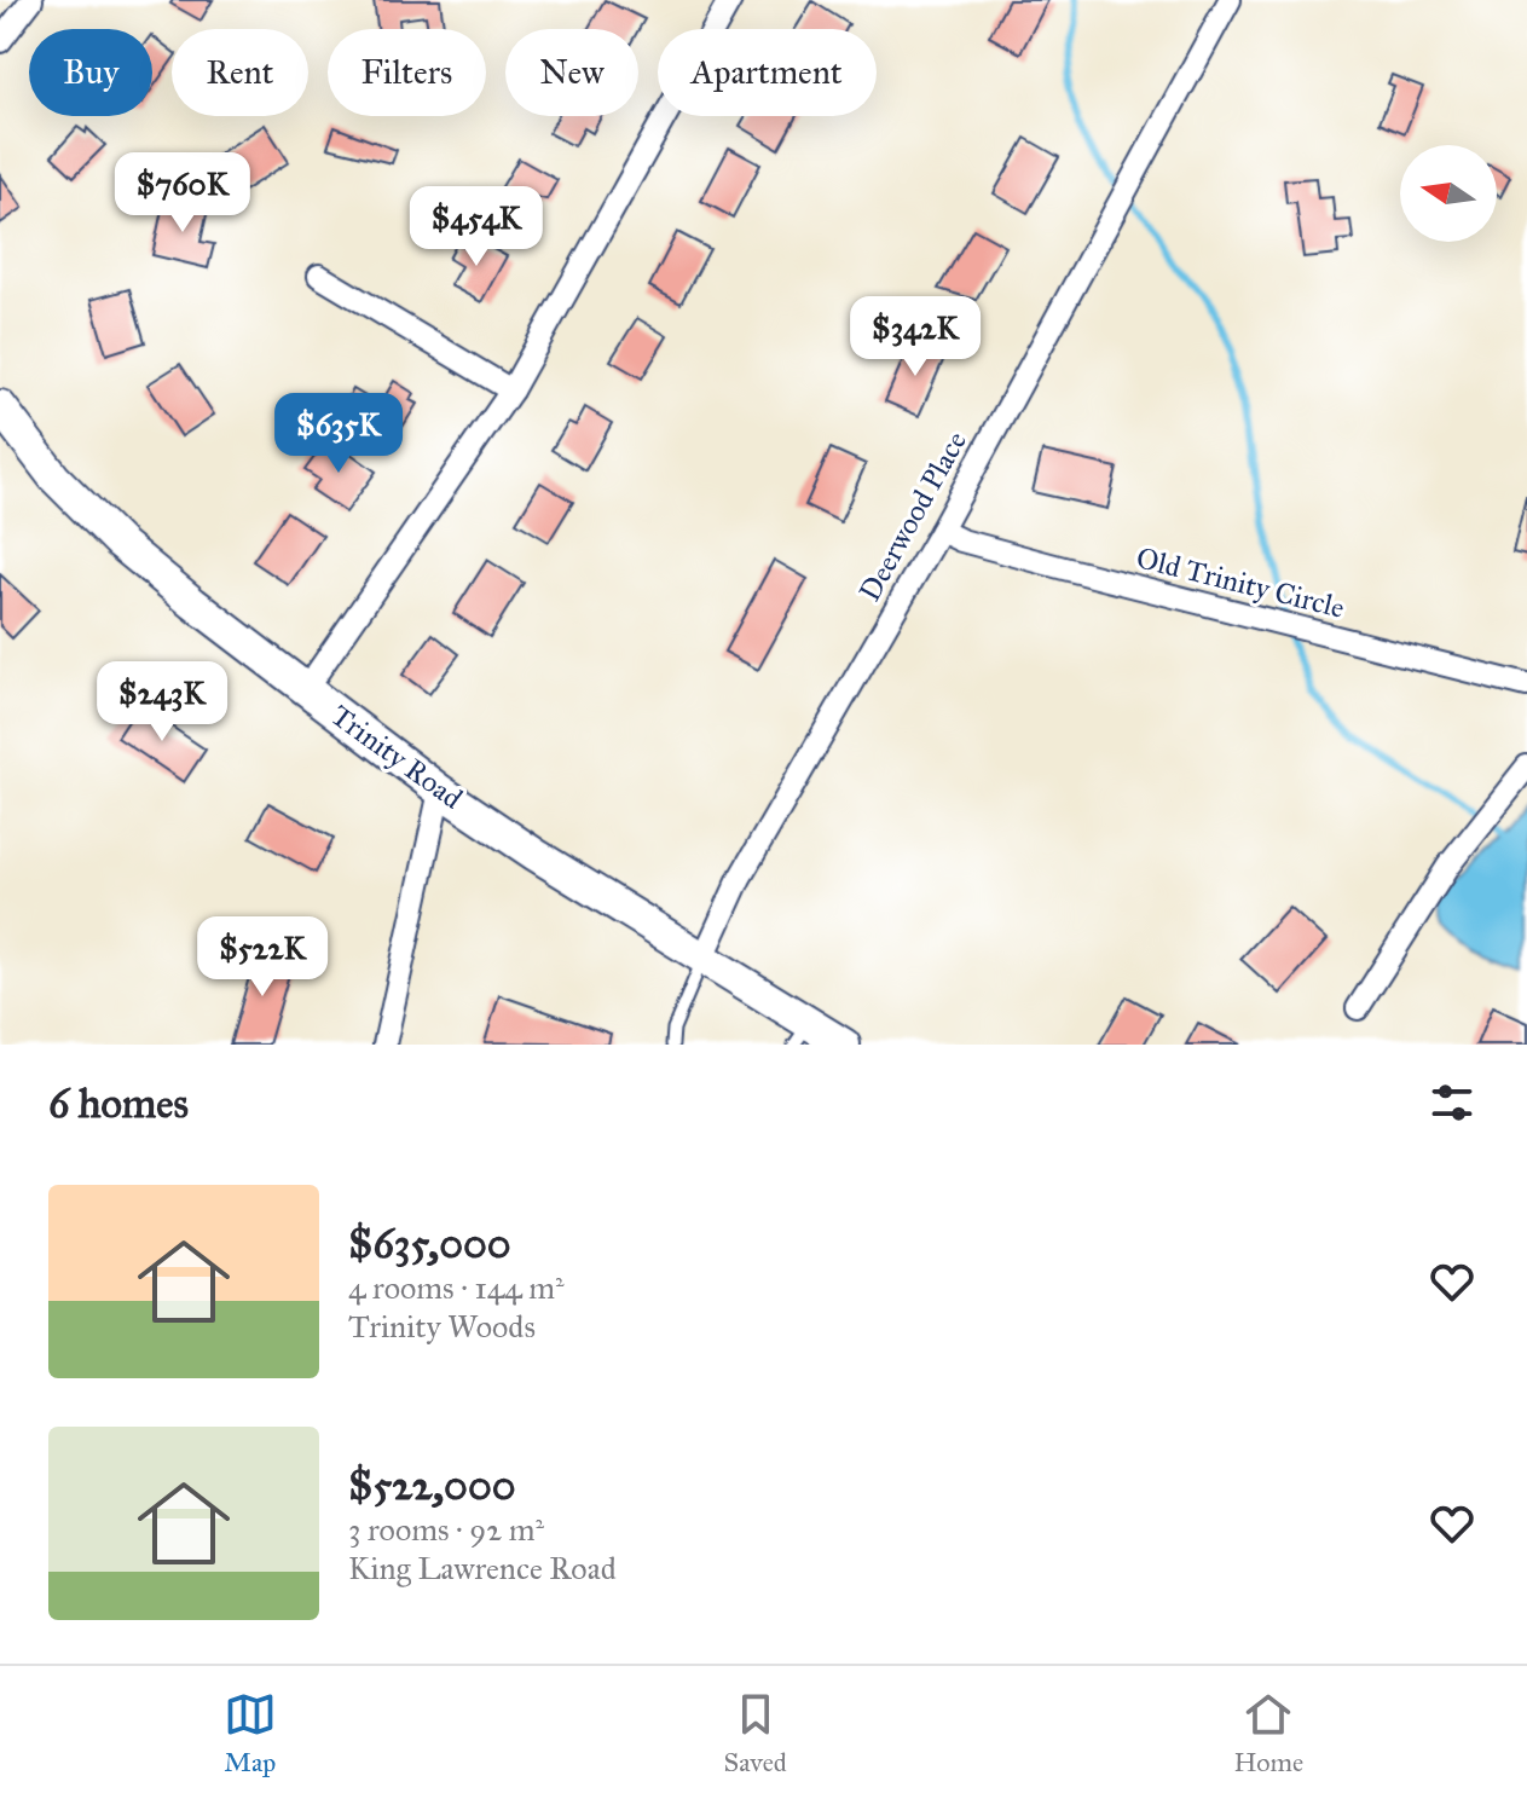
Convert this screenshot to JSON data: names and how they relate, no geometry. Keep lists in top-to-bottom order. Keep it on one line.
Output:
{"streets":{"main road":["Trinity Road"],"street":["Deerwood Place","Old Trinity Circle"]},"crossings":[["Deerwood Place","Old Trinity Circle"],["Deerwood Place","Trinity Road"]],"north":"left","page":{"chip":["Buy","Rent","Filters","New","Apartment"],"price":["$760K","$454K","$342K","$635K","$243K","$522K"],"heading":"6 homes","list":[{"name":"$635,000","note":"4 rooms · 144 m² · Trinity Woods"},{"name":"$522,000","note":"3 rooms · 92 m² · King Lawrence Road"}],"tabs":["Map","Saved","Home"]}}
